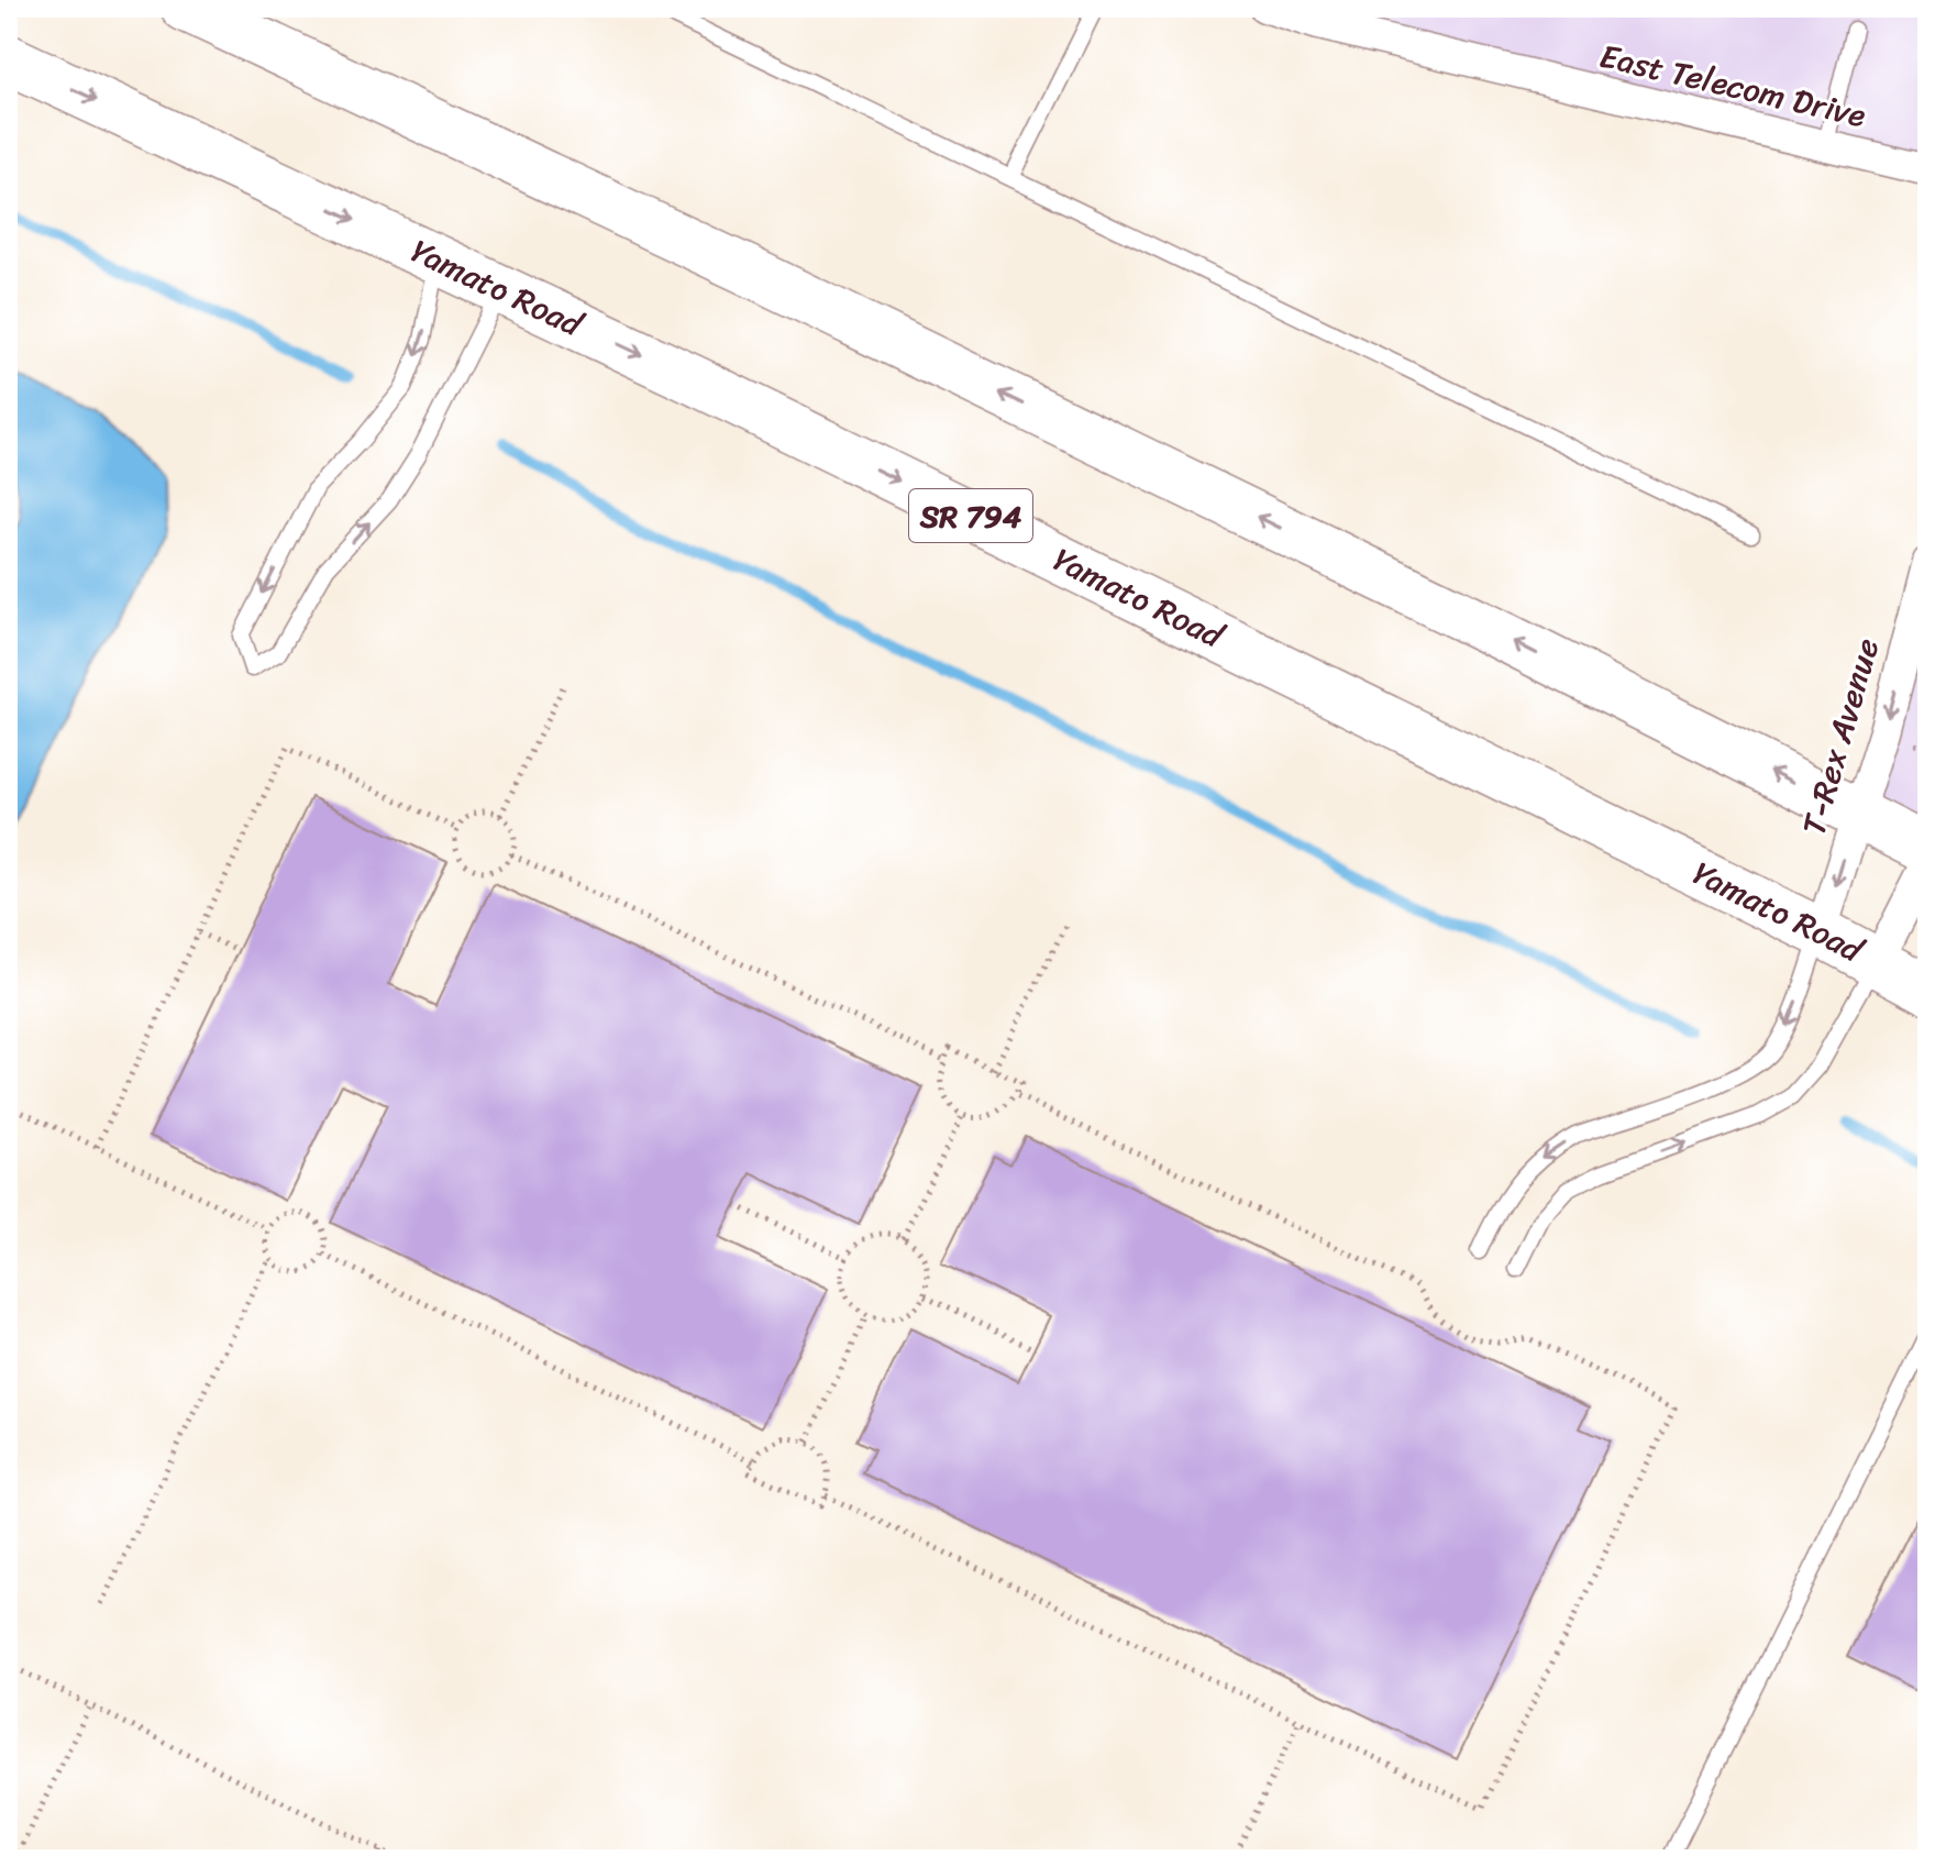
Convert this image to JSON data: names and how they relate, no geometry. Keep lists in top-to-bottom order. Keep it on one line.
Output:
{"streets":{"main road":["Yamato Road","SR 794"],"street":["East Telecom Drive","T-Rex Avenue"]},"crossings":[["Yamato Road","T-Rex Avenue"]],"one_way":["T-Rex Avenue"]}
